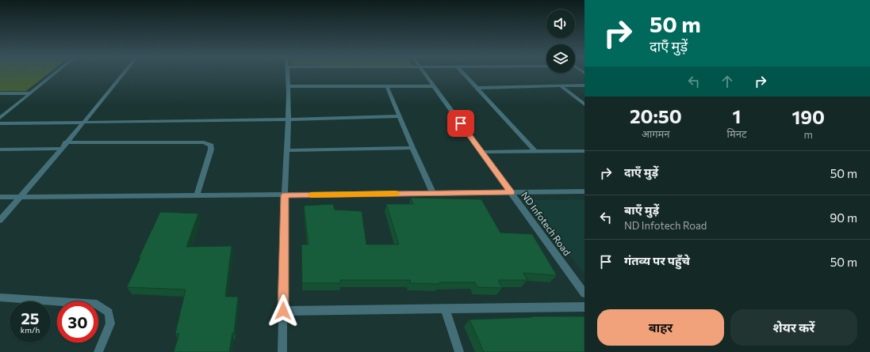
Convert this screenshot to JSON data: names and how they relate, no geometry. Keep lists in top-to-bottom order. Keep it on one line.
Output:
{"streets":{"street":["ND Infotech Road"]},"page":{"turn":["50 m","दाएँ मुड़ें"],"eta":["20:50","आगमन","1","मिनट","190","m"],"list":[{"name":"दाएँ मुड़ें","value":"50 m"},{"name":"बाएँ मुड़ें","note":"ND Infotech Road","value":"90 m"},{"name":"गंतव्य पर पहुँचे","value":"50 m"}],"speed":"25 km/h","limit":"30","buttons":["बाहर","शेयर करें"]}}
